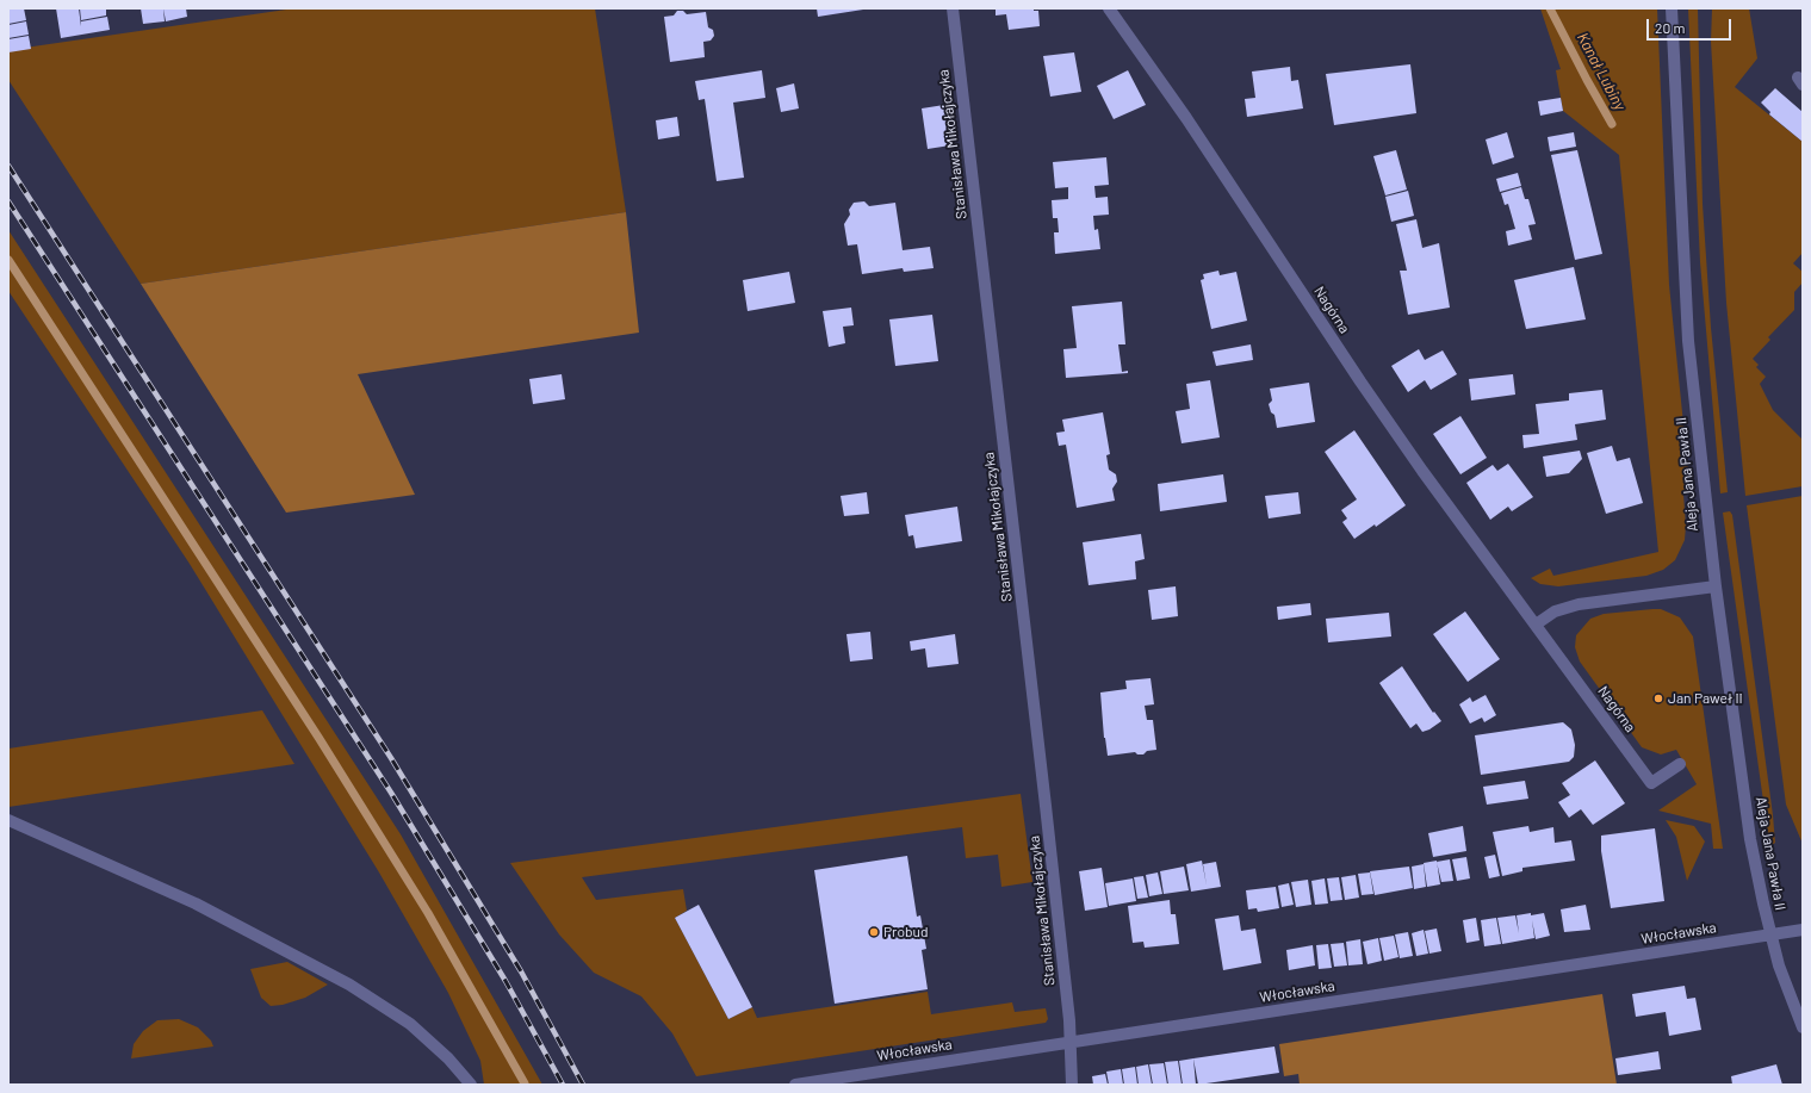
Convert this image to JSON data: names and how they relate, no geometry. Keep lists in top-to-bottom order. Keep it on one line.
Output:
{"streets":{"street":["Stanisława Mikołajczyka","Nagórna","Aleja Jana Pawła II","Włocławska"]},"crossings":[["Stanisława Mikołajczyka","Włocławska"],["Aleja Jana Pawła II","Włocławska"]],"water":["Kanał Lubiny"],"places":["Jan Paweł II","Probud"],"scale_bar":"20 m"}
